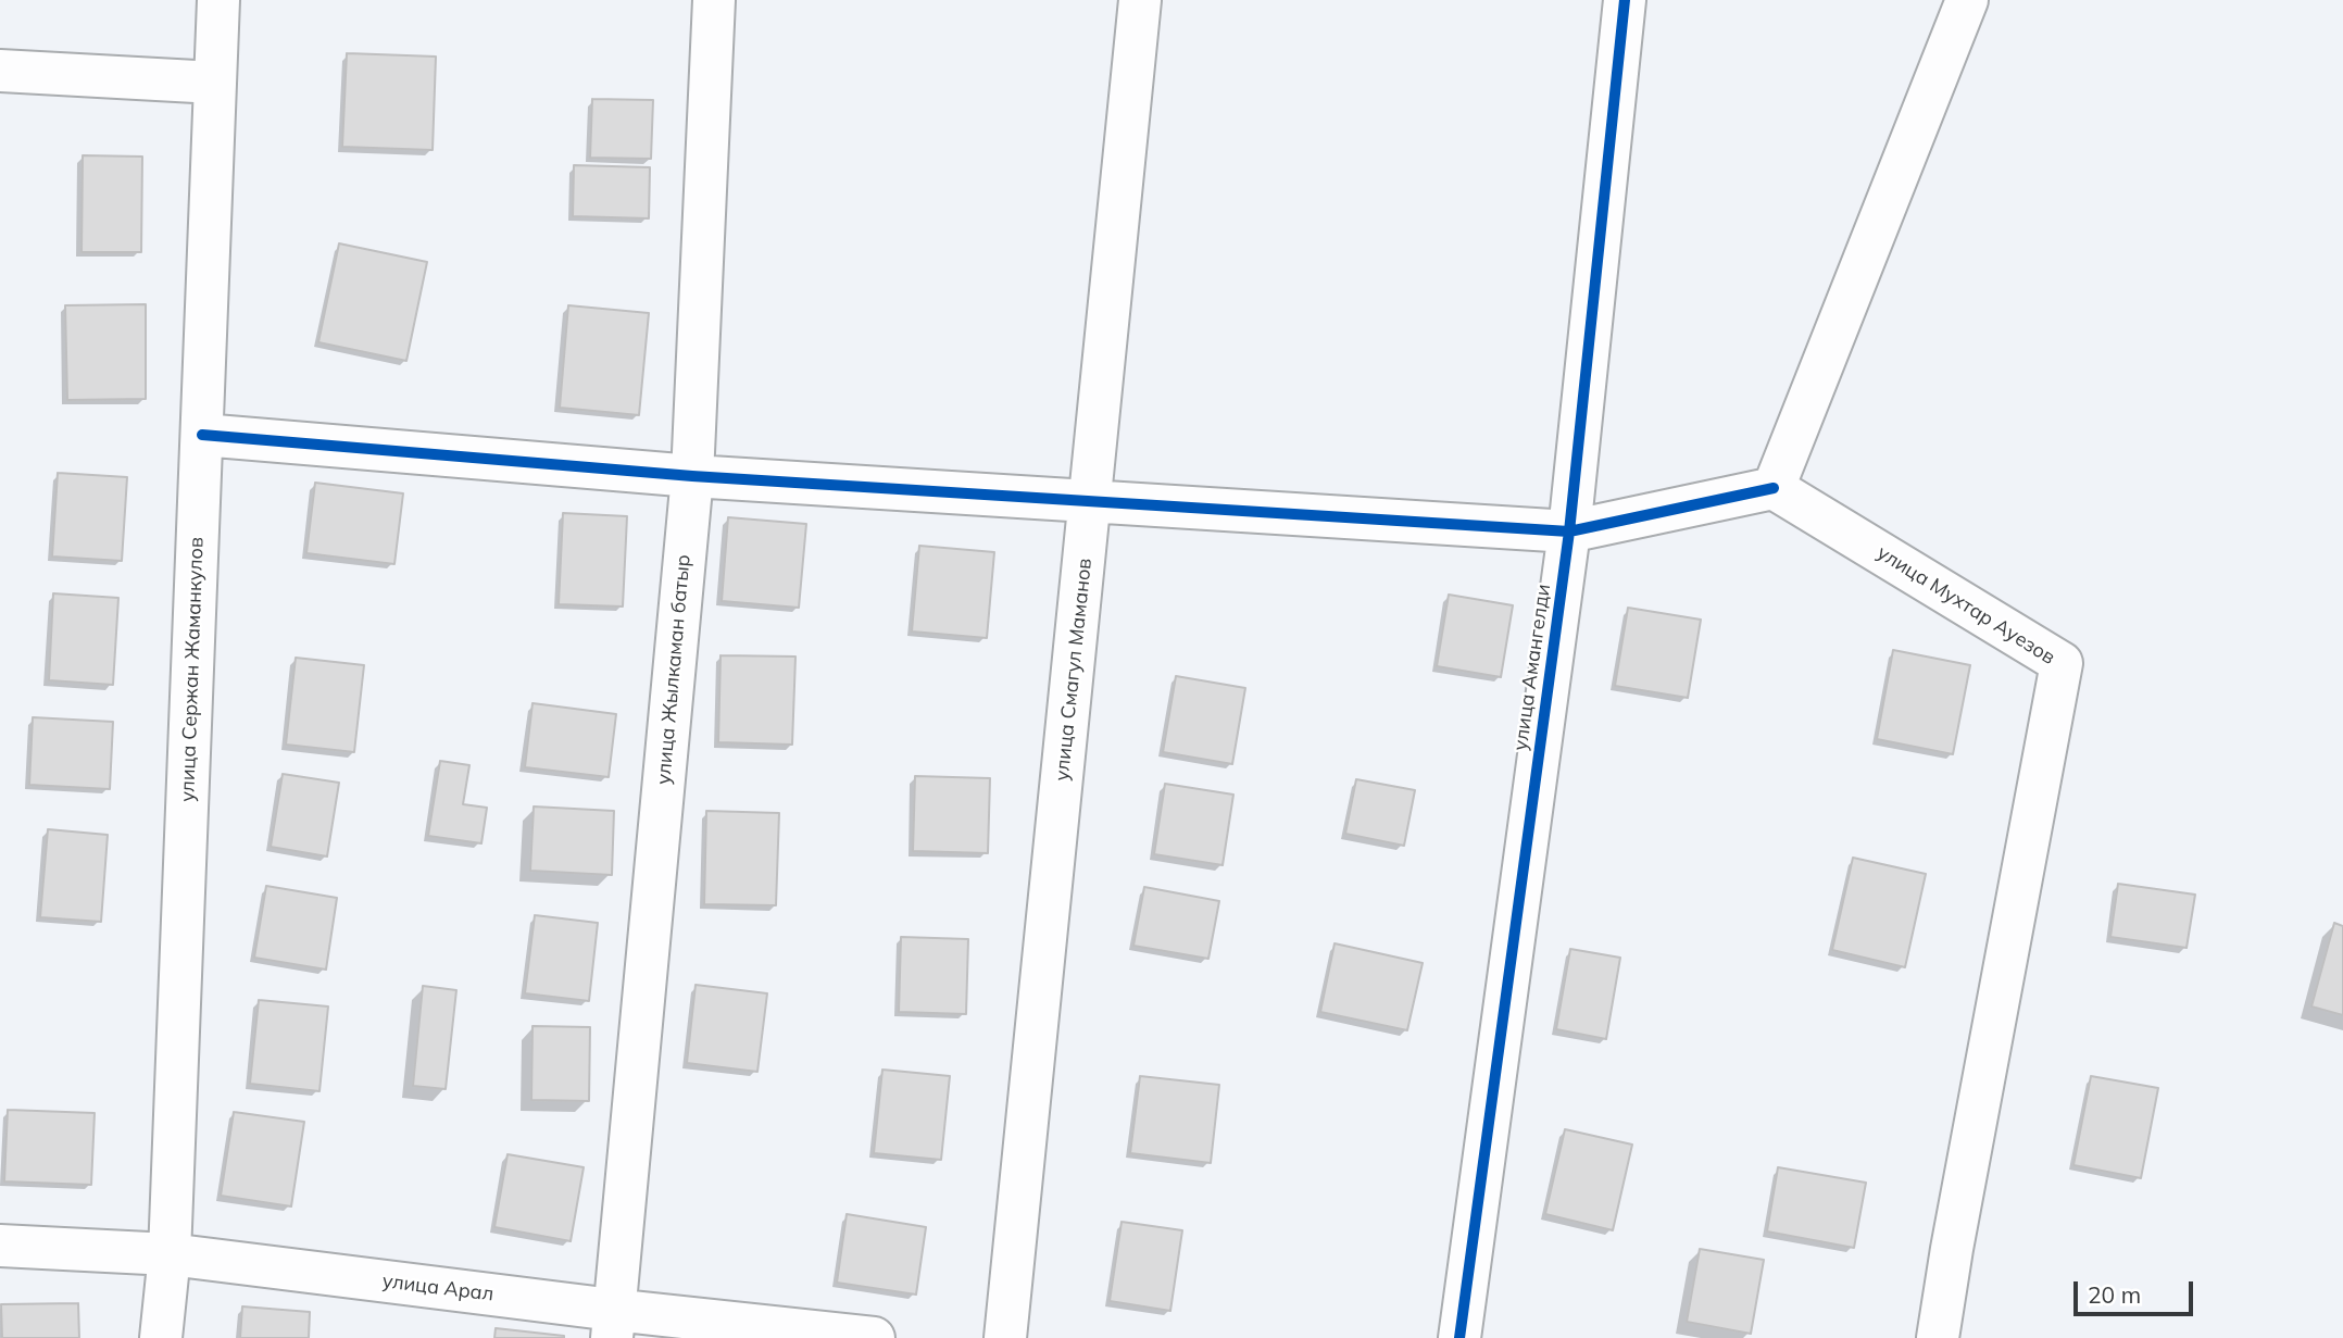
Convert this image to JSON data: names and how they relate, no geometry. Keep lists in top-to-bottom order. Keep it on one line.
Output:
{"streets":{"street":["улица Мухтар Ауезов","улица Амангелди","улица Сержан Жаманкулов","улица Жылкаман батыр","улица Смагул Маманов","улица Арал"]},"crossings":[["улица Сержан Жаманкулов","улица Арал"],["улица Жылкаман батыр","улица Арал"]],"scale_bar":"20 m"}
